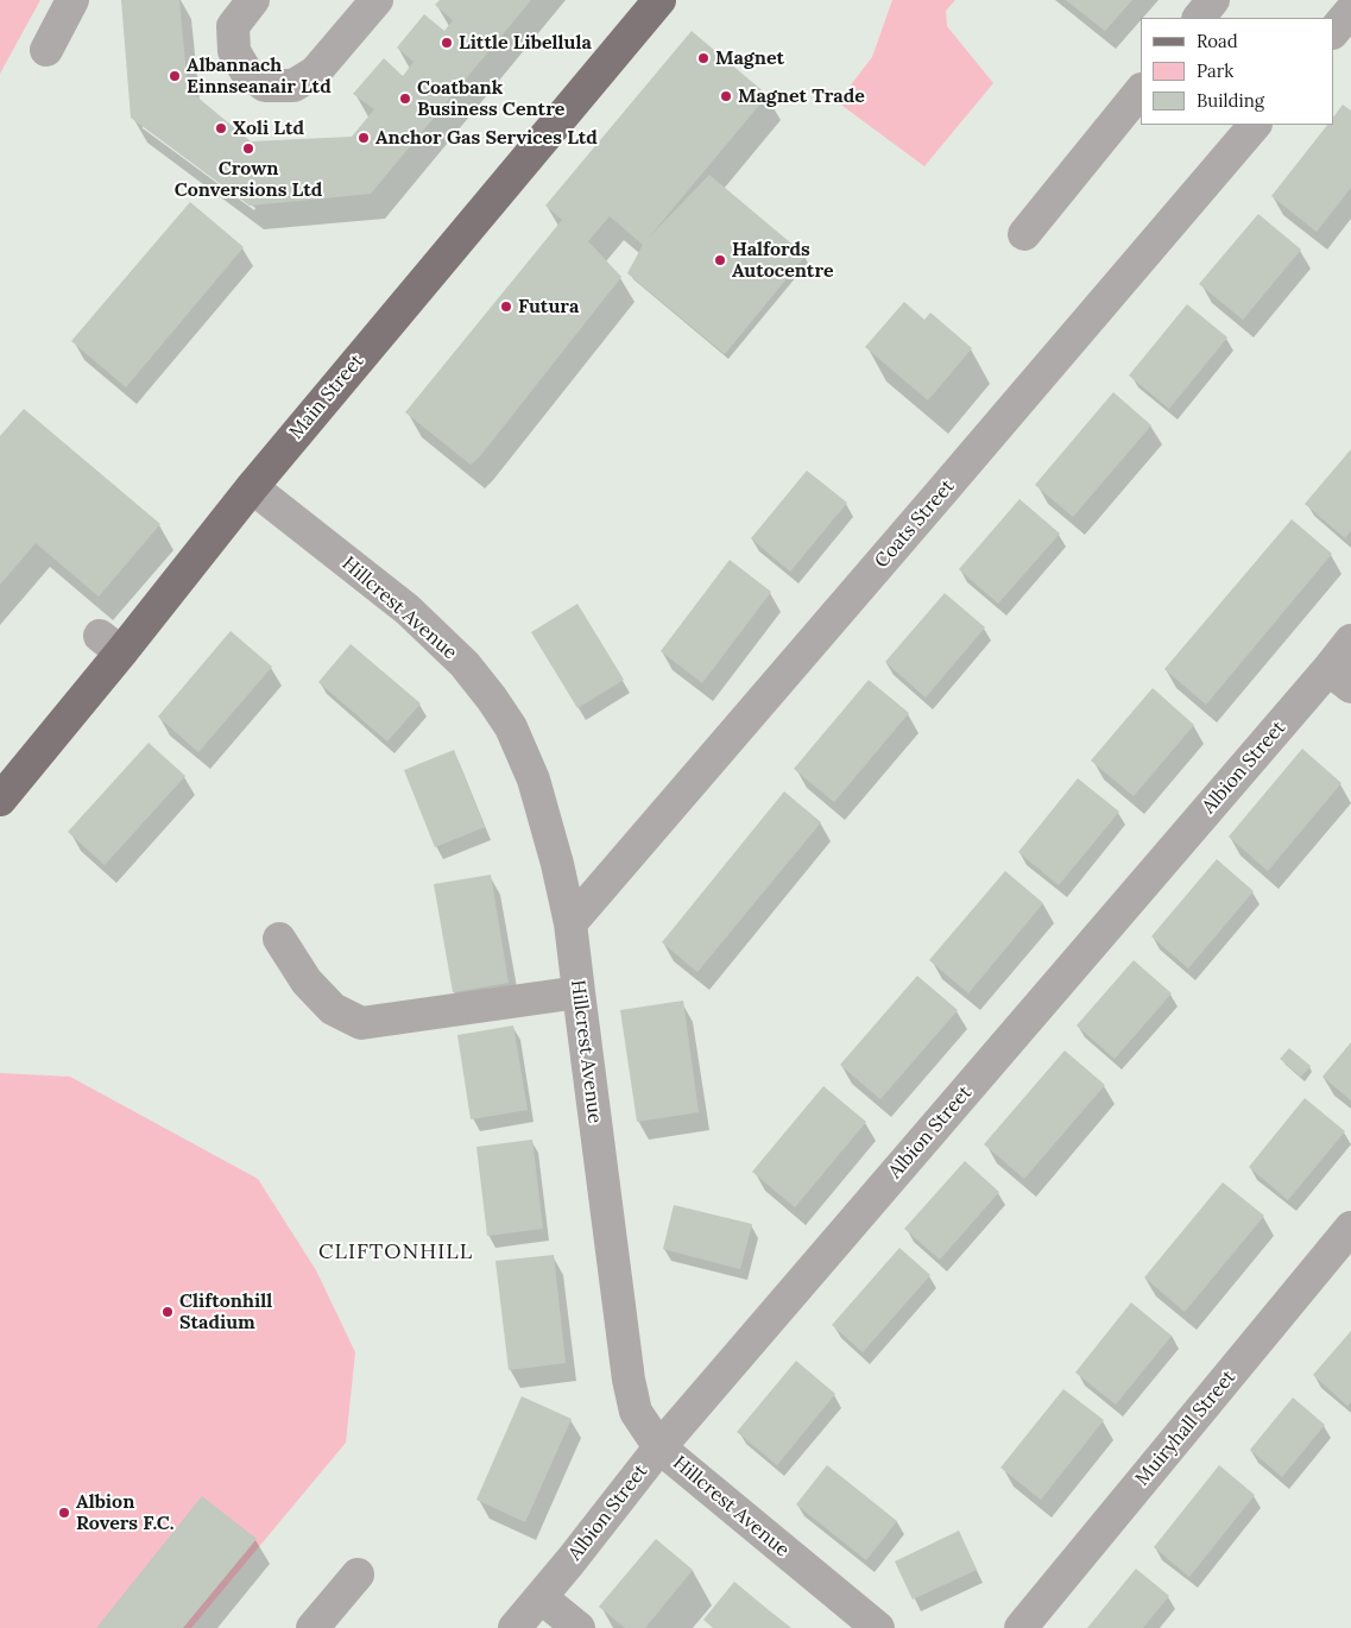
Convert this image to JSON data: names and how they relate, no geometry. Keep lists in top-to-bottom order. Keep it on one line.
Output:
{"streets":{"main road":["Main Street"],"street":["Coats Street","Hillcrest Avenue","Albion Street","Muiryhall Street"]},"crossings":[["Main Street","Hillcrest Avenue"],["Coats Street","Hillcrest Avenue"],["Hillcrest Avenue","Albion Street"]],"districts":["CLIFTONHILL"],"places":["Little Libellula","Magnet","Albannach Einnseanair Ltd","Magnet Trade","Coatbank Business Centre","Xoli Ltd","Anchor Gas Services Ltd","Crown Conversions Ltd","Halfords Autocentre","Futura","Cliftonhill Stadium","Albion Rovers F.C."],"legend":["Road","Park","Building"]}
